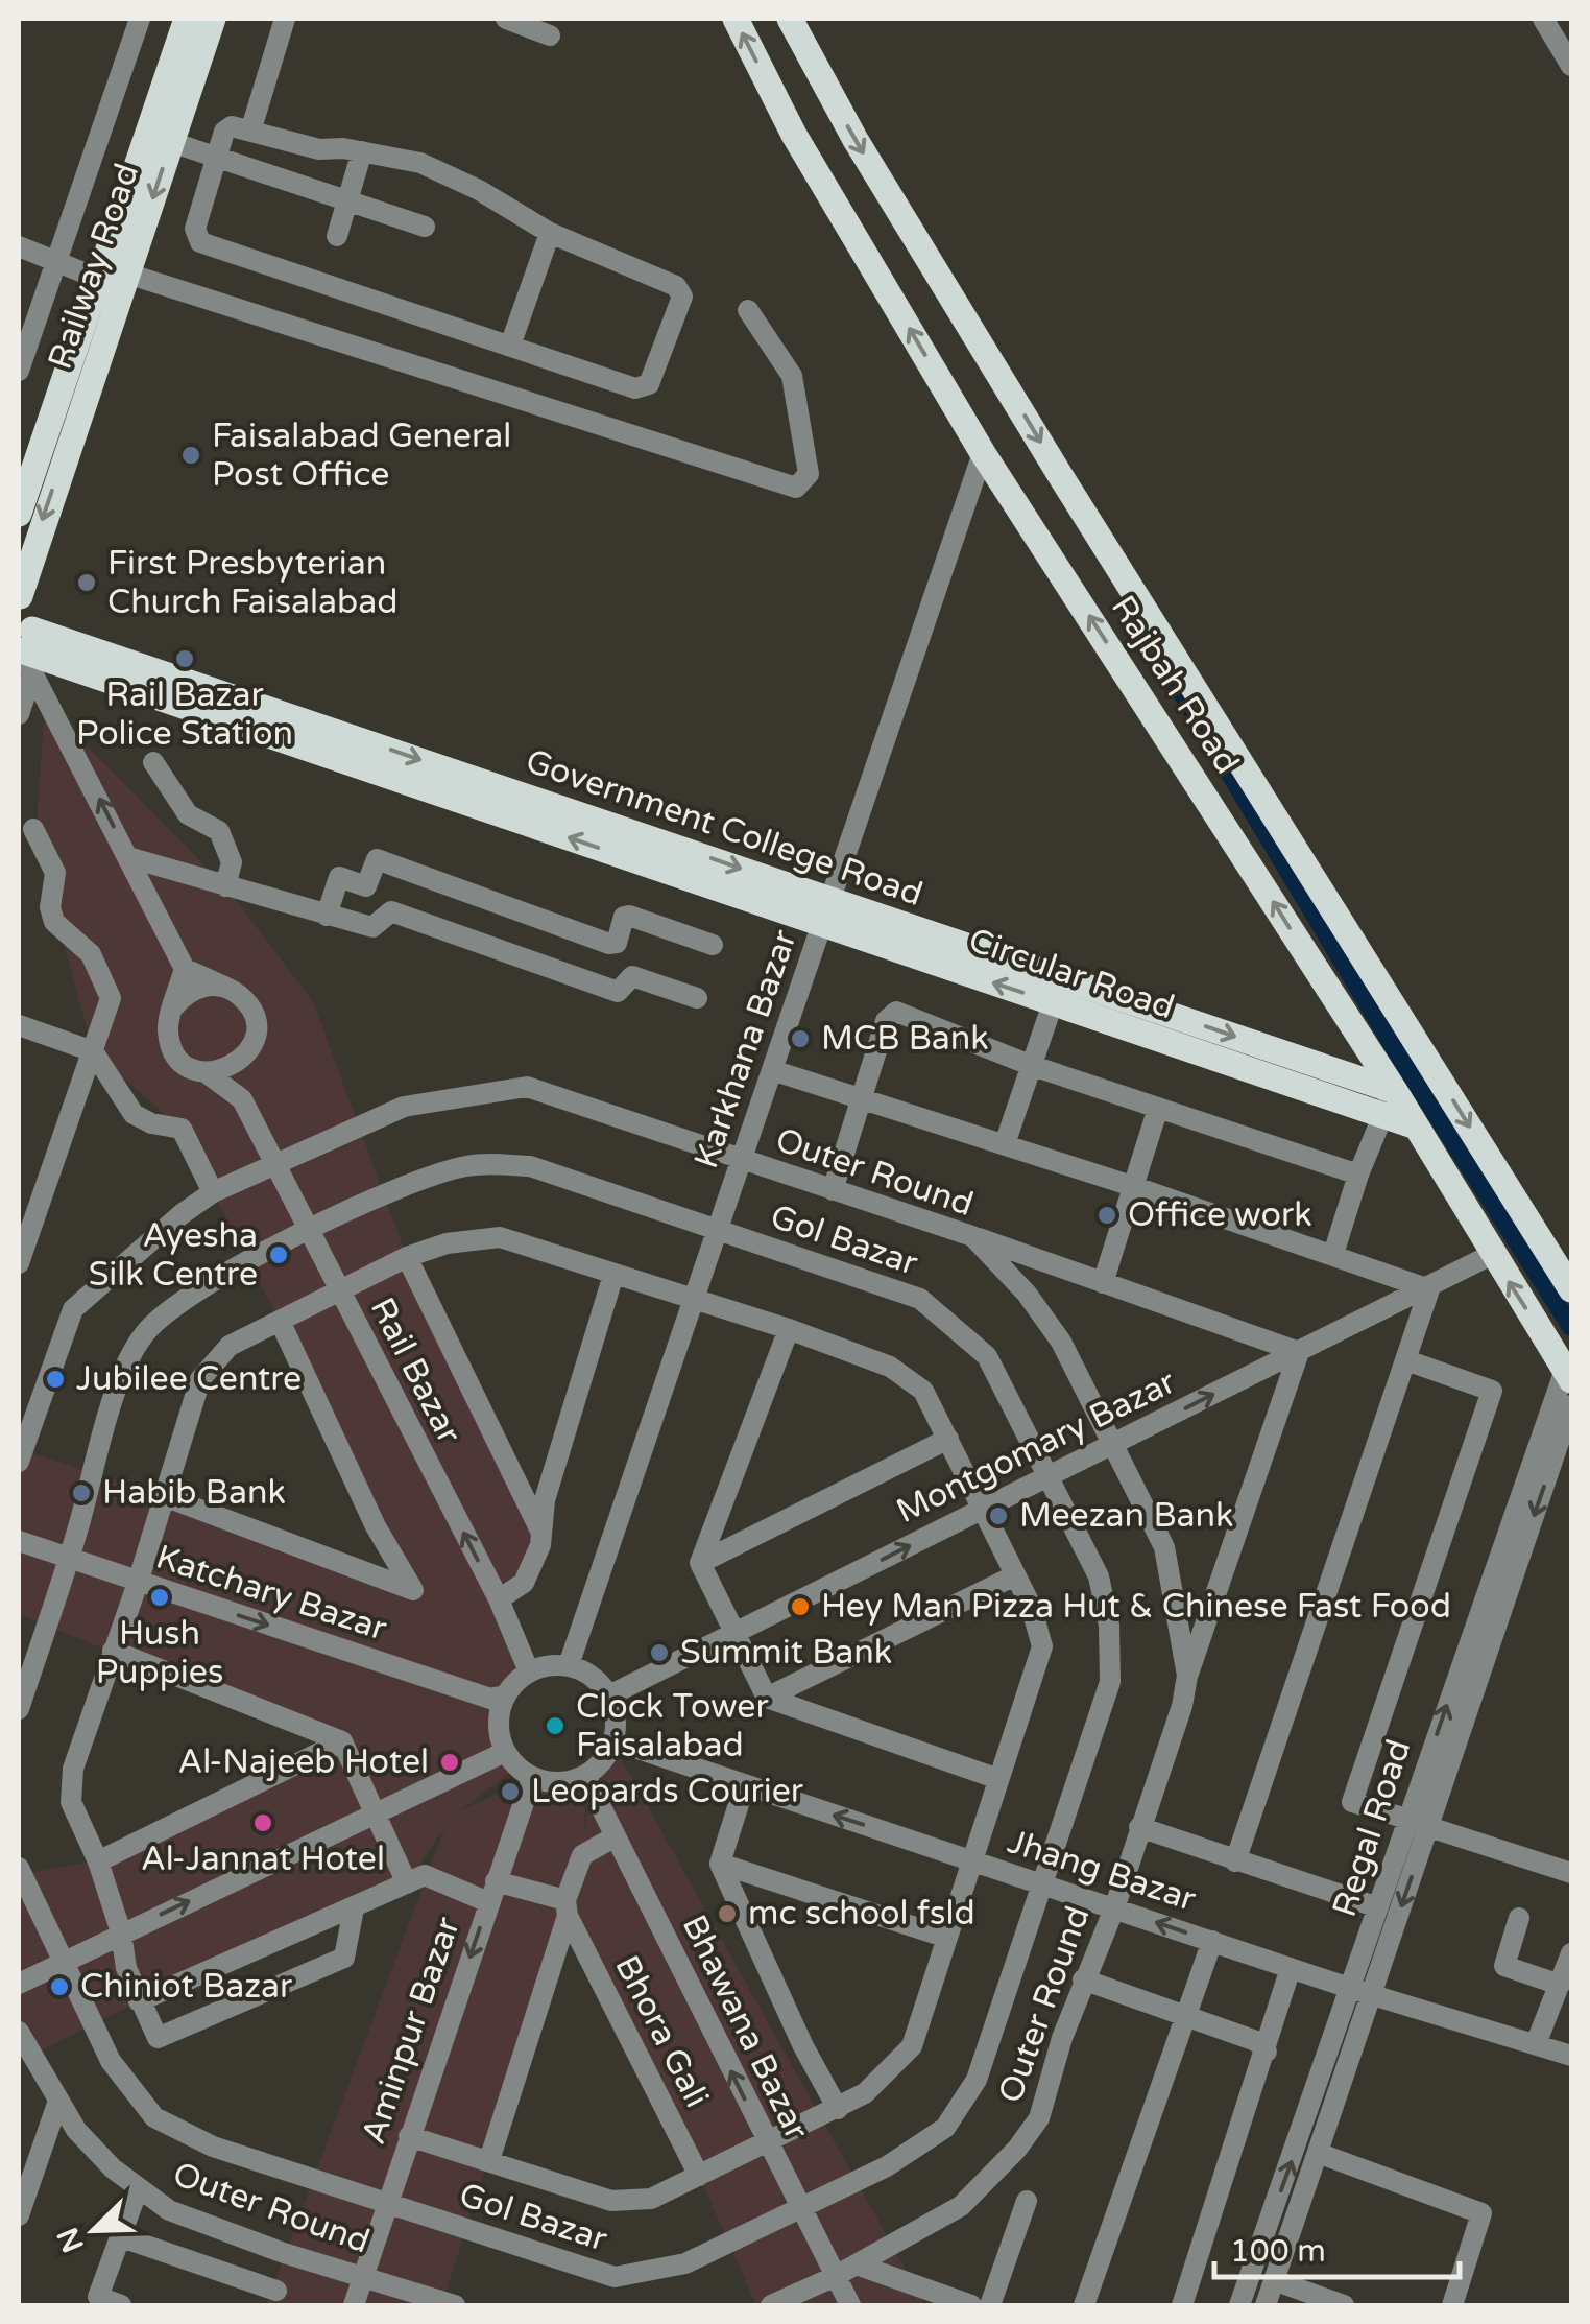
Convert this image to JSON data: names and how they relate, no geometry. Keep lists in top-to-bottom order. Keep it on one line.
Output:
{"streets":{"main road":["Railway Road","Rajbah Road","Government College Road","Circular Road"],"street":["Karkhana Bazar","Outer Round","Gol Bazar","Rail Bazar","Montgomary Bazar","Katchary Bazar","Regal Road","Jhang Bazar","Bhawana Bazar","Aminpur Bazar","Bhora Gali"]},"crossings":[["Rajbah Road","Government College Road"],["Rajbah Road","Circular Road"],["Rajbah Road","Karkhana Bazar"],["Rajbah Road","Montgomary Bazar"],["Rajbah Road","Regal Road"],["Government College Road","Circular Road"],["Government College Road","Karkhana Bazar"],["Circular Road","Karkhana Bazar"],["Karkhana Bazar","Outer Round"],["Karkhana Bazar","Gol Bazar"],["Karkhana Bazar","Rail Bazar"],["Karkhana Bazar","Montgomary Bazar"],["Karkhana Bazar","Katchary Bazar"],["Karkhana Bazar","Jhang Bazar"],["Karkhana Bazar","Bhawana Bazar"],["Karkhana Bazar","Aminpur Bazar"],["Outer Round","Rail Bazar"],["Outer Round","Montgomary Bazar"],["Outer Round","Jhang Bazar"],["Outer Round","Bhawana Bazar"],["Outer Round","Aminpur Bazar"],["Gol Bazar","Rail Bazar"],["Gol Bazar","Montgomary Bazar"],["Gol Bazar","Katchary Bazar"],["Gol Bazar","Jhang Bazar"],["Gol Bazar","Bhawana Bazar"],["Gol Bazar","Aminpur Bazar"],["Rail Bazar","Montgomary Bazar"],["Rail Bazar","Katchary Bazar"],["Rail Bazar","Jhang Bazar"],["Rail Bazar","Bhawana Bazar"],["Rail Bazar","Aminpur Bazar"],["Montgomary Bazar","Katchary Bazar"],["Montgomary Bazar","Jhang Bazar"],["Montgomary Bazar","Bhawana Bazar"],["Montgomary Bazar","Aminpur Bazar"],["Katchary Bazar","Jhang Bazar"],["Katchary Bazar","Bhawana Bazar"],["Katchary Bazar","Aminpur Bazar"],["Regal Road","Jhang Bazar"],["Jhang Bazar","Bhawana Bazar"],["Jhang Bazar","Aminpur Bazar"],["Bhawana Bazar","Aminpur Bazar"]],"one_way":["Government College Road","Circular Road"],"places":["Faisalabad General Post Office","First Presbyterian Church Faisalabad","Rail Bazar Police Station","MCB Bank","Office work","Ayesha Silk Centre","Jubilee Centre","Habib Bank","Meezan Bank","Hush Puppies","Hey Man Pizza Hut & Chinese Fast Food","Summit Bank","Clock Tower Faisalabad","Al-Najeeb Hotel","Leopards Courier","Al-Jannat Hotel","mc school fsld","Chiniot Bazar"],"scale_bar":"100 m","north":"bottom left"}
